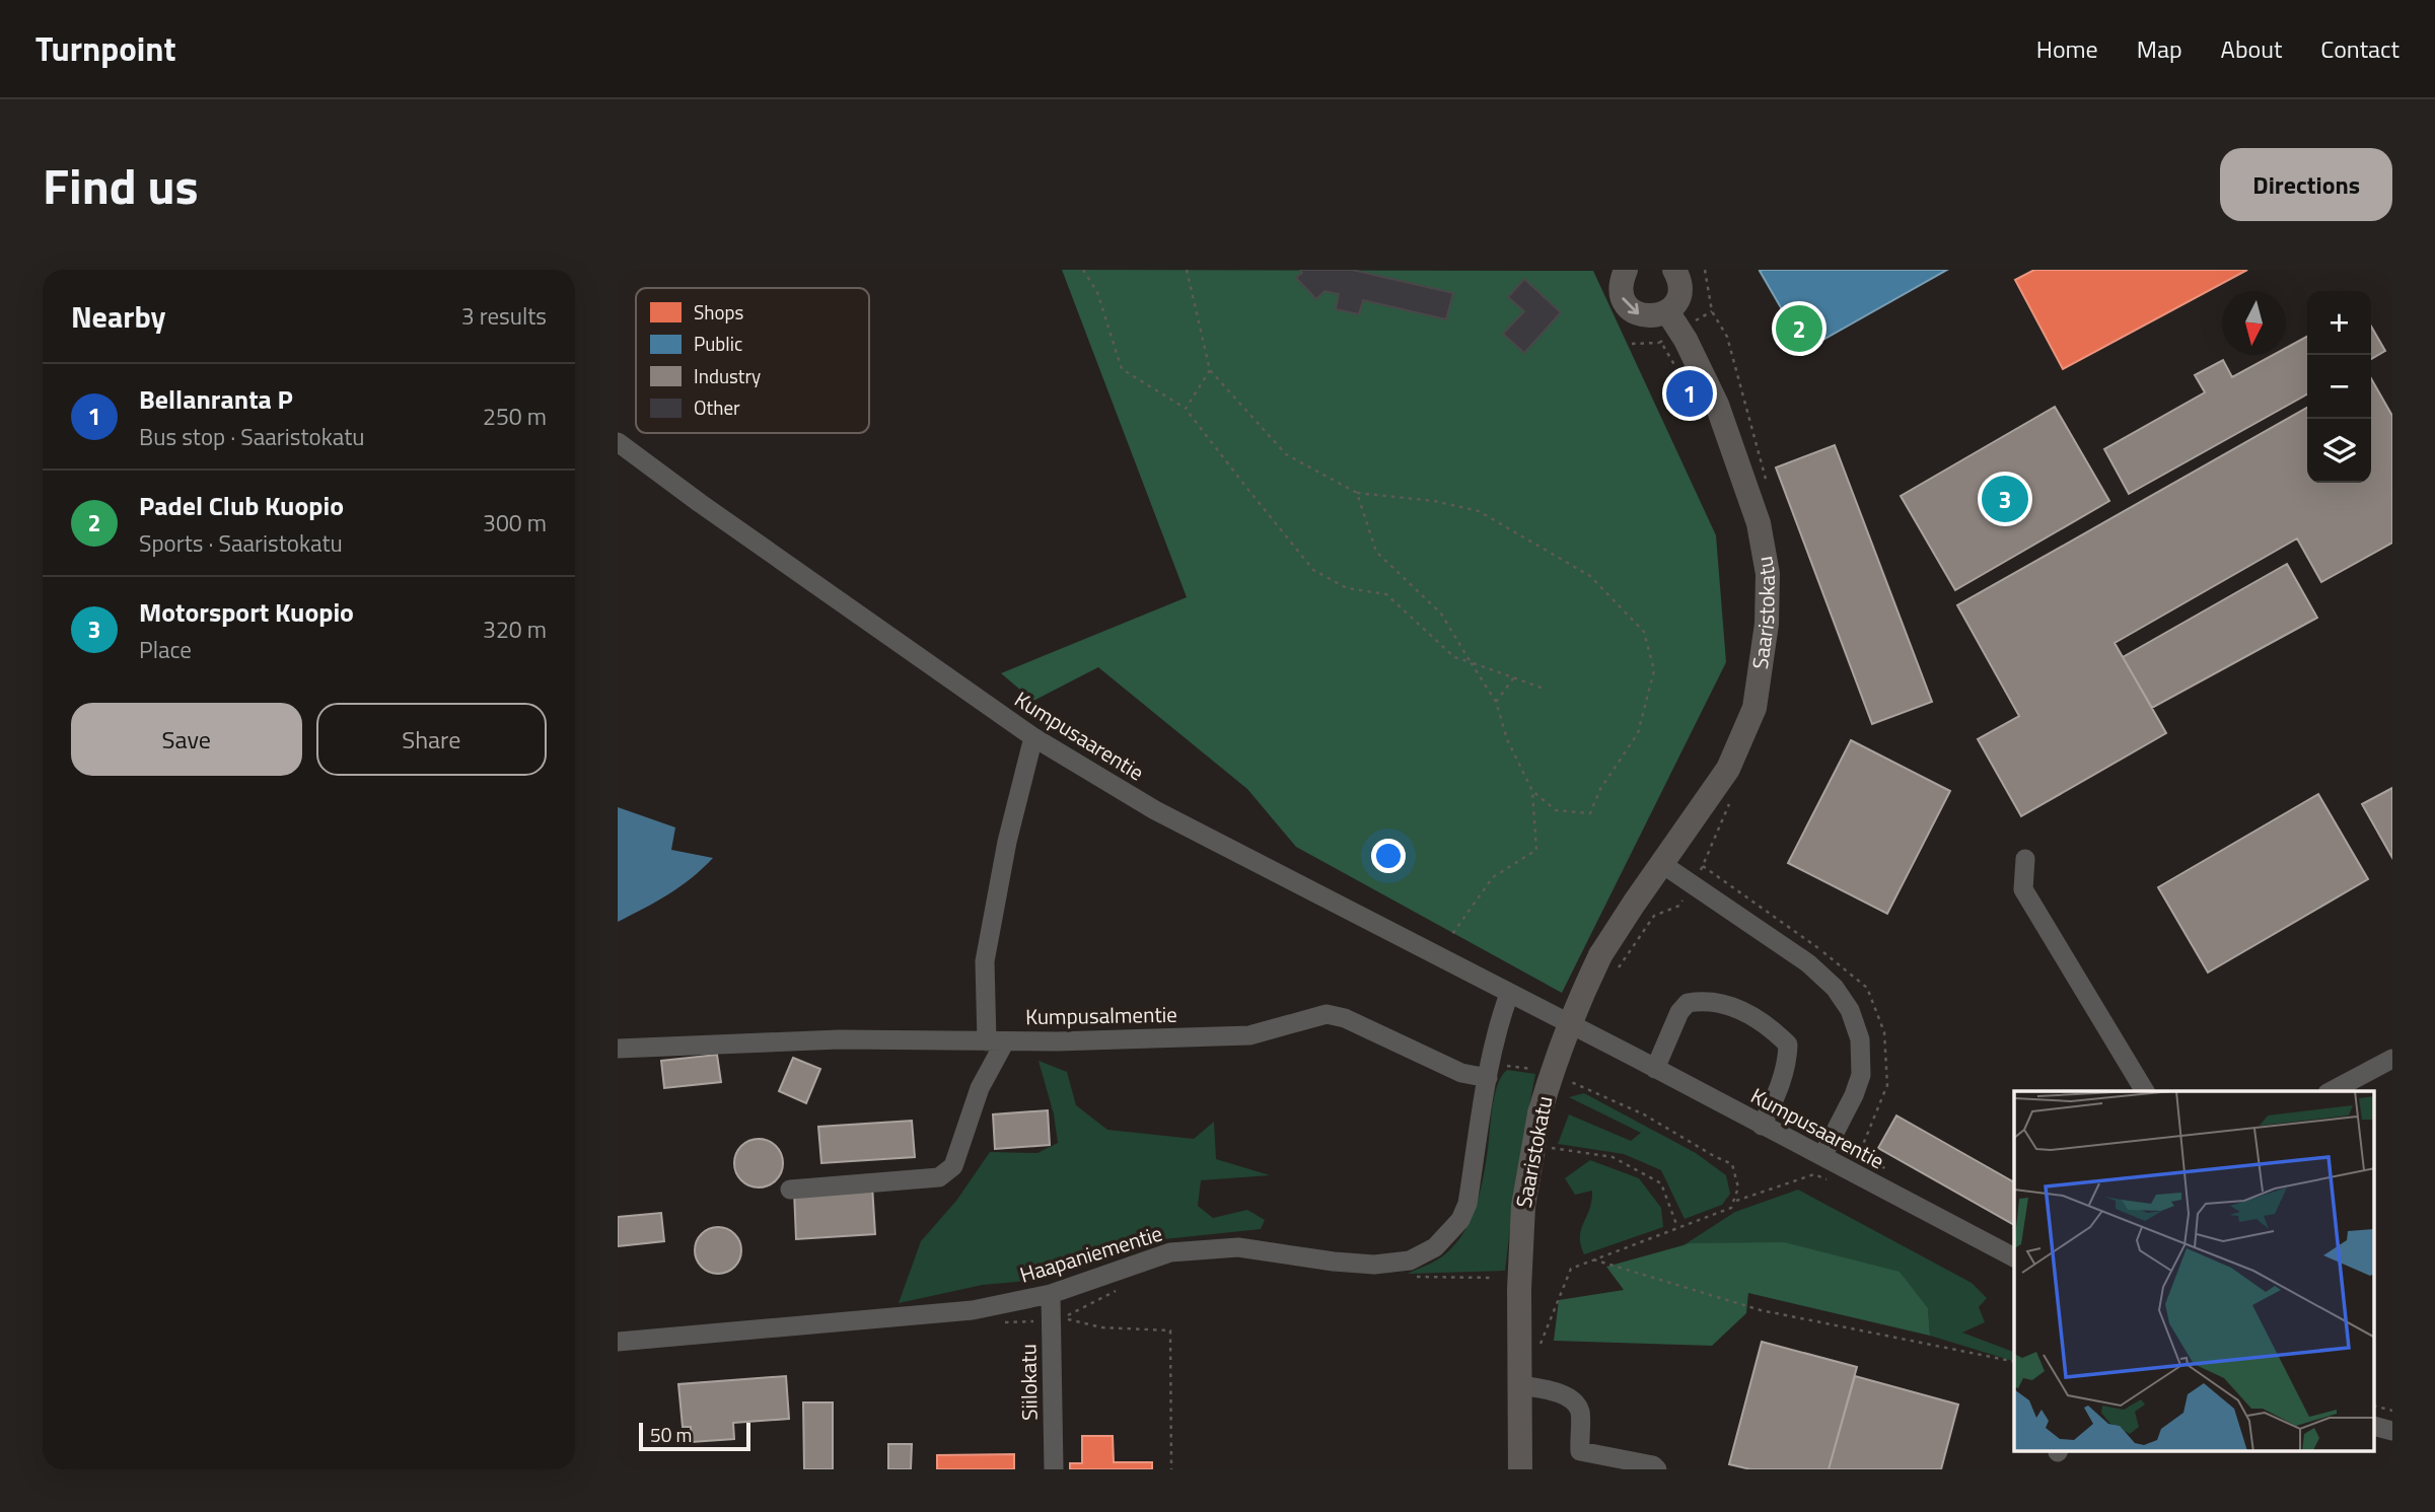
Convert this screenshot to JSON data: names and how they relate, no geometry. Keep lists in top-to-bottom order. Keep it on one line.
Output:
{"streets":{"main road":["Saaristokatu"],"street":["Kumpusaarentie","Kumpusalmentie","Haapaniementie","Siilokatu"]},"crossings":[["Kumpusaarentie","Haapaniementie"],["Kumpusalmentie","Haapaniementie"],["Haapaniementie","Siilokatu"]],"legend":["Shops","Public","Industry","Other"],"scale_bar":"50 m","north":"bottom","page":{"header":"Turnpoint","nav":["Home","Map","About","Contact"],"title":"Find us","buttons":["Directions",["Save","Share"]],"heading":["Nearby","3 results"],"map_buttons":["+","−"],"pins":["2","1","3"],"list":[{"mark":"1","name":"Bellanranta P","note":"Bus stop · Saaristokatu","value":"250 m"},{"mark":"2","name":"Padel Club Kuopio","note":"Sports · Saaristokatu","value":"300 m"},{"mark":"3","name":"Motorsport Kuopio","note":"Place","value":"320 m"}],"scale":"50 m"}}
